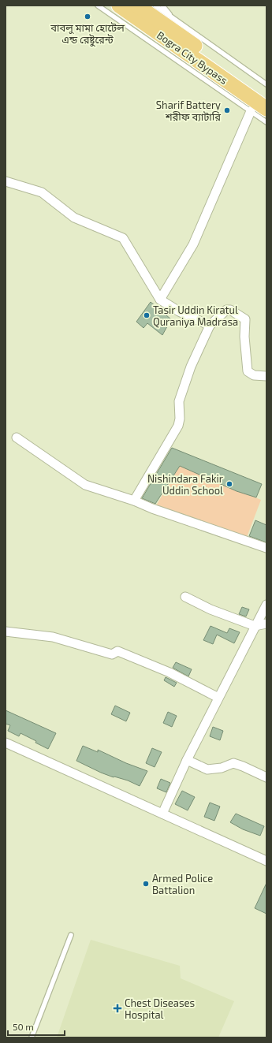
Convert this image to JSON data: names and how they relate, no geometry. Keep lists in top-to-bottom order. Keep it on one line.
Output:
{"streets":{"highway":["Bogra City Bypass"]},"places":{"other":["বাবলু মামা হোটেল এন্ড রেষ্টুরেন্ট","Sharif Battery শরীফ ব্যাটারি","Tasir Uddin Kiratul Quraniya Madrasa","Nishindara Fakir Uddin School","Armed Police Battalion"],"health":["Chest Diseases Hospital"]},"scale_bar":"50 m"}
